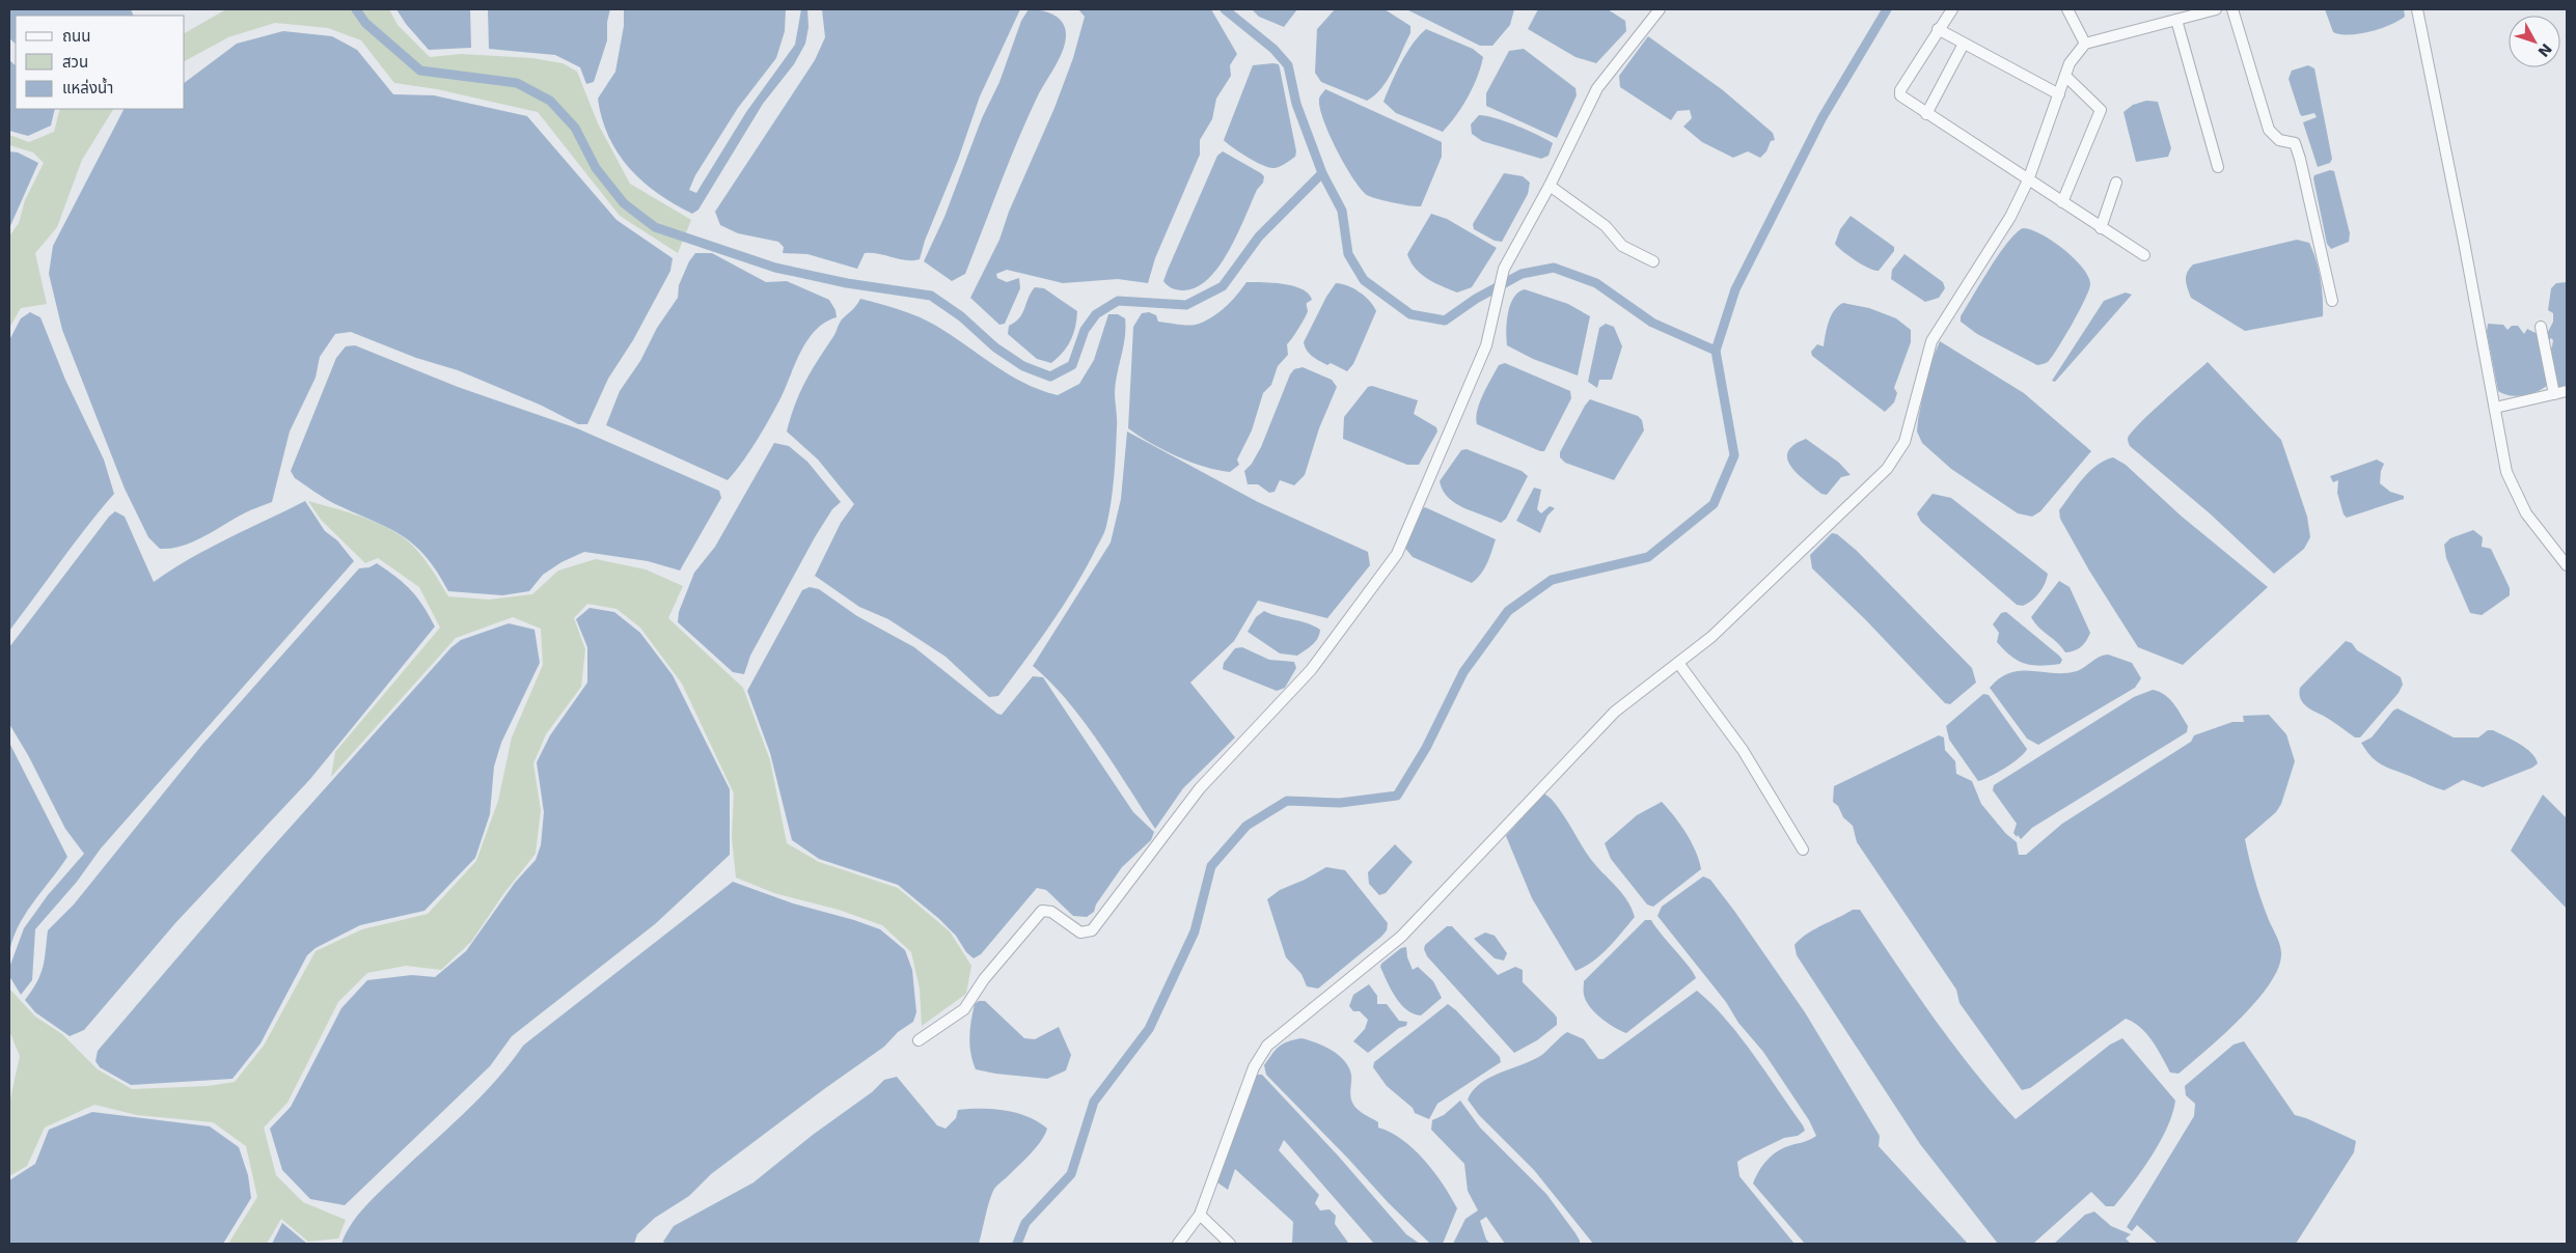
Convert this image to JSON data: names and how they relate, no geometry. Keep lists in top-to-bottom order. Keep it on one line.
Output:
{"legend":["ถนน","สวน","แหล่งน้ำ"],"north":"bottom right"}
